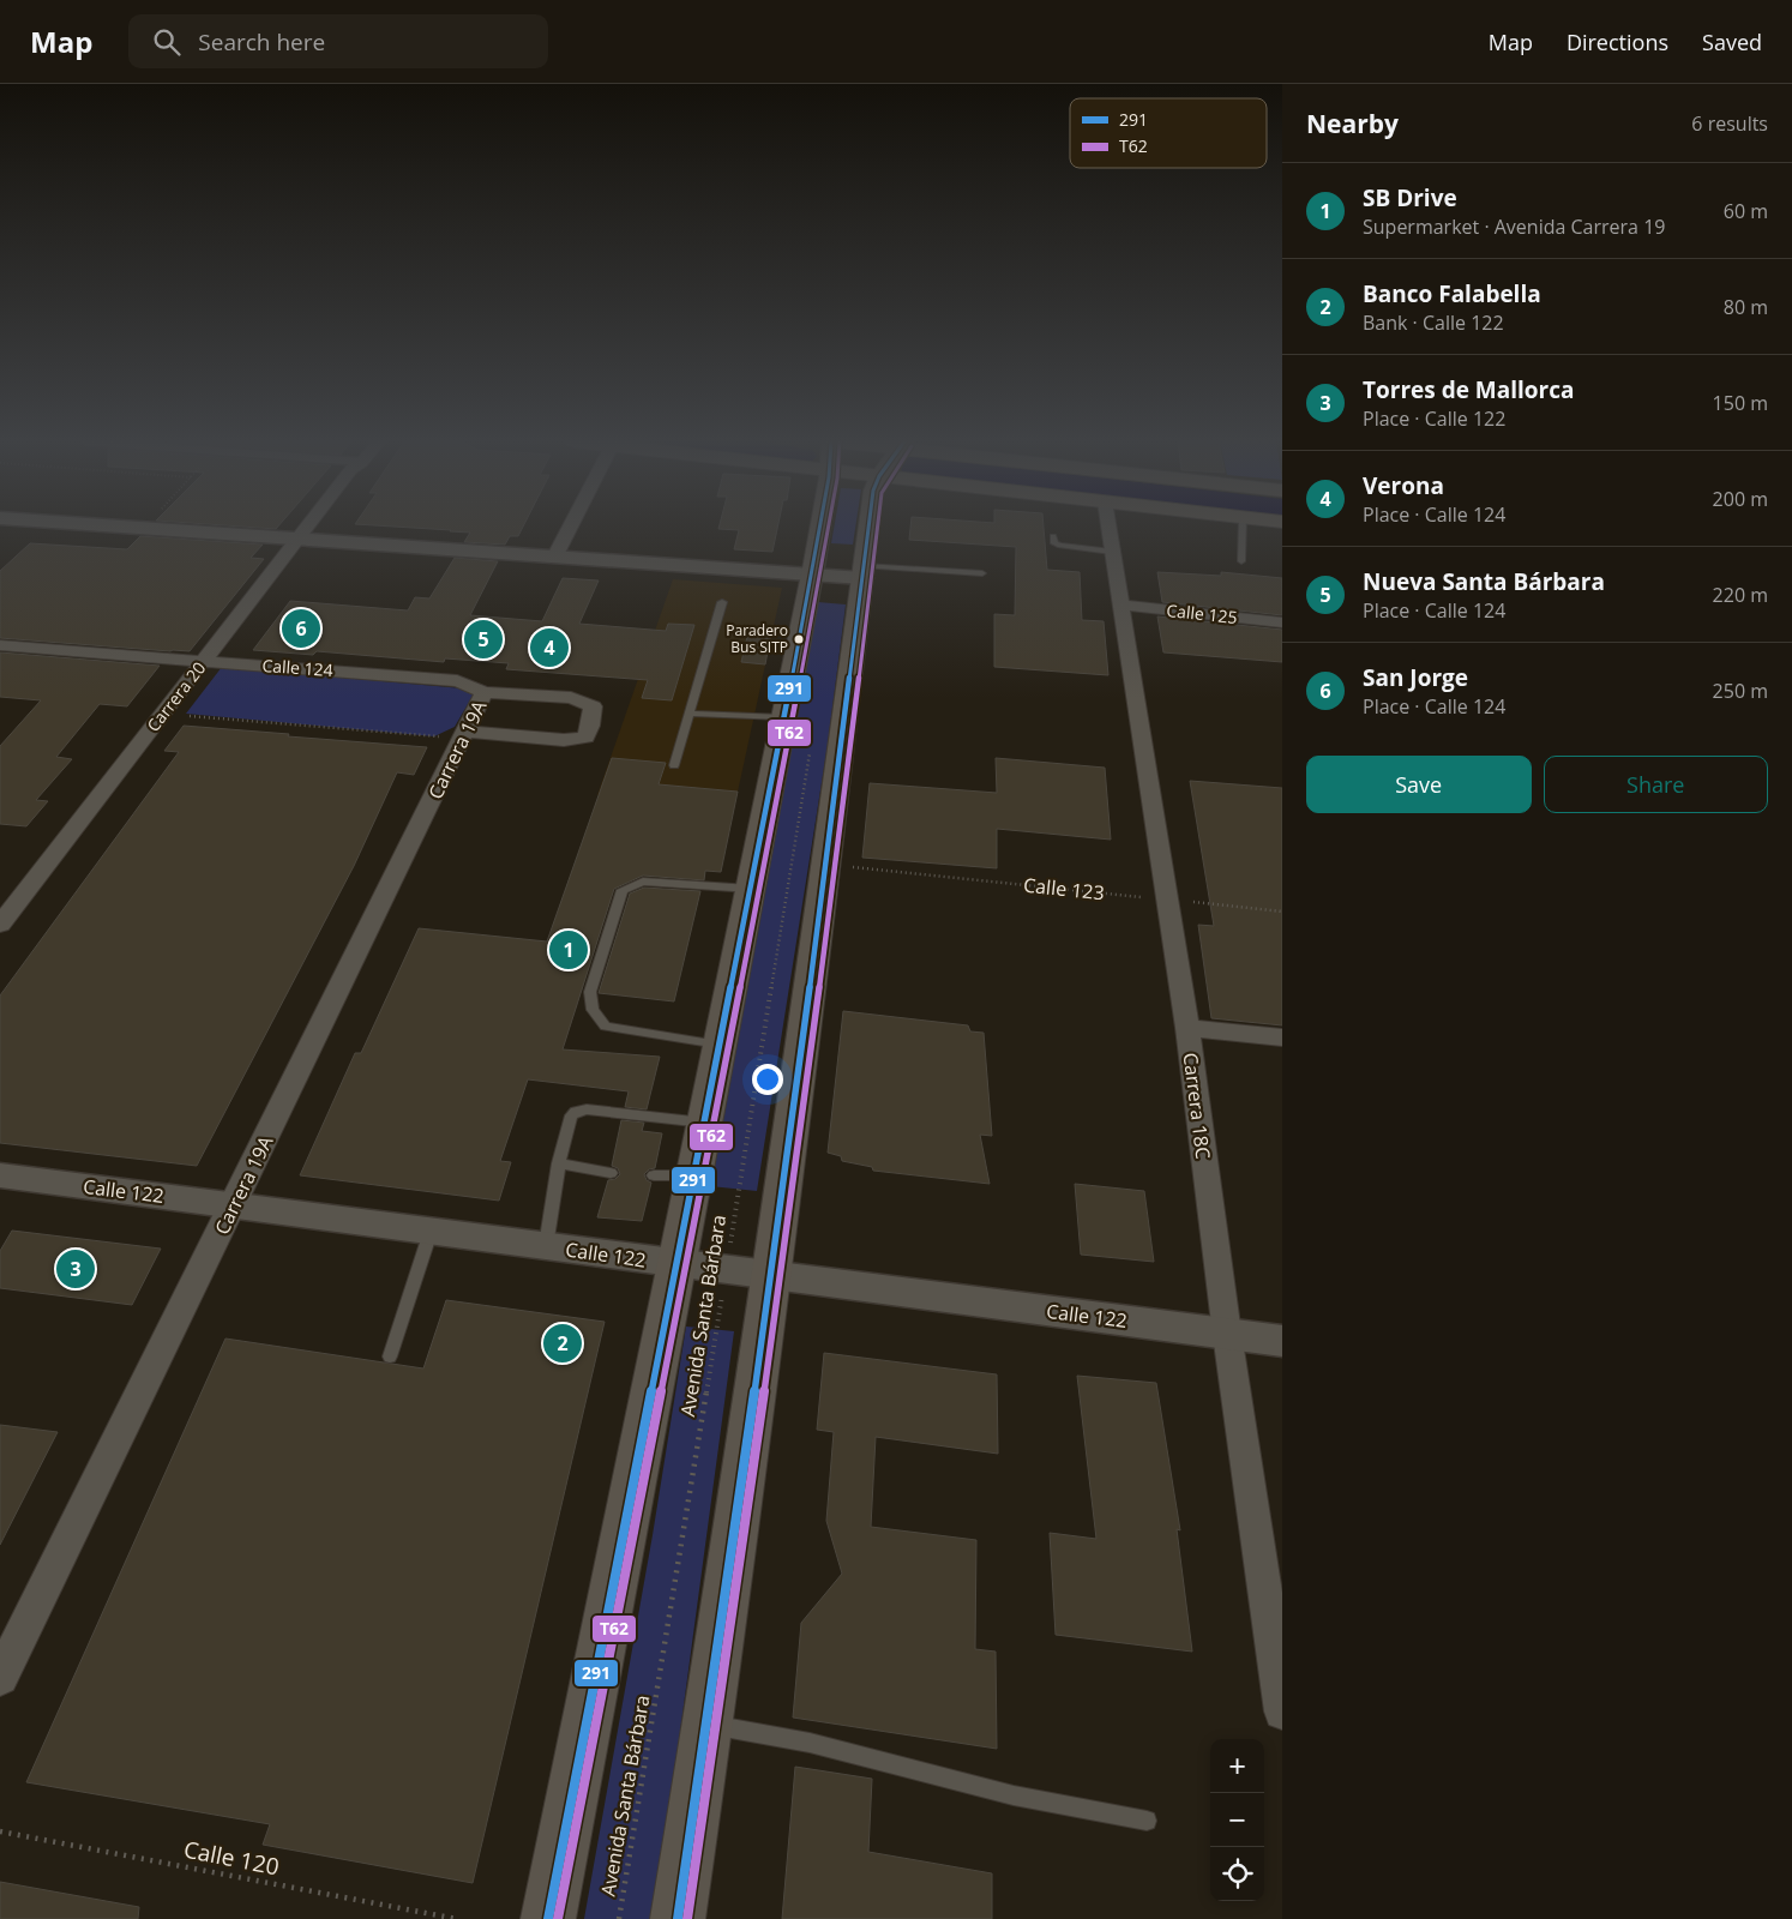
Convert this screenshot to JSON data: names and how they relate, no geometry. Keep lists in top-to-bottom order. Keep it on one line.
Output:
{"streets":{"street":["Calle 125","Calle 124","Carrera 20","Carrera 19A","Carrera 18C","Calle 122"],"path":["Calle 123","Avenida Santa Bárbara","Calle 120"]},"crossings":[["Calle 125","Carrera 18C"],["Calle 124","Carrera 20"],["Calle 124","Carrera 19A"],["Carrera 19A","Calle 122"],["Calle 123","Carrera 18C"],["Carrera 18C","Calle 122"],["Calle 122","Avenida Santa Bárbara"]],"places":["Paradero Bus SITP"],"lines":["transit line 291","transit line T62"],"legend":["291","T62"],"page":{"header":"Map","search":"Search here","nav":["Map","Directions","Saved"],"heading":["Nearby","6 results"],"list":[{"mark":"1","name":"SB Drive","note":"Supermarket · Avenida Carrera 19","value":"60 m"},{"mark":"2","name":"Banco Falabella","note":"Bank · Calle 122","value":"80 m"},{"mark":"3","name":"Torres de Mallorca","note":"Place · Calle 122","value":"150 m"},{"mark":"4","name":"Verona","note":"Place · Calle 124","value":"200 m"},{"mark":"5","name":"Nueva Santa Bárbara","note":"Place · Calle 124","value":"220 m"},{"mark":"6","name":"San Jorge","note":"Place · Calle 124","value":"250 m"}],"pins":["6","5","4","1","3","2"],"buttons":["Save","Share"],"map_buttons":["+","−"]}}
